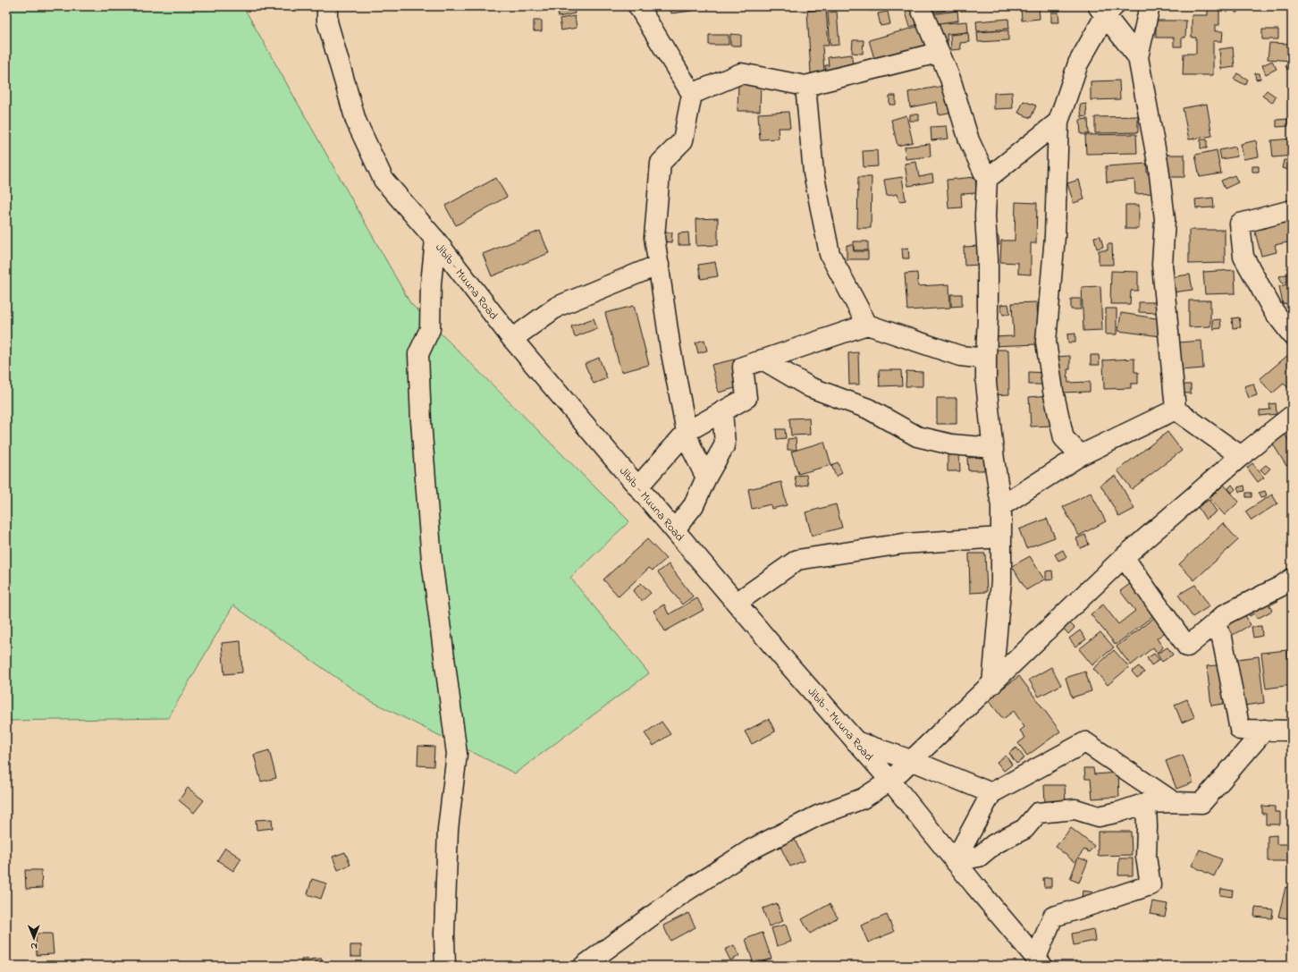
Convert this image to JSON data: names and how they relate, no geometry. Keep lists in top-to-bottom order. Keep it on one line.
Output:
{"streets":{"street":["Jibib - Muuna Road"]},"north":"bottom"}
